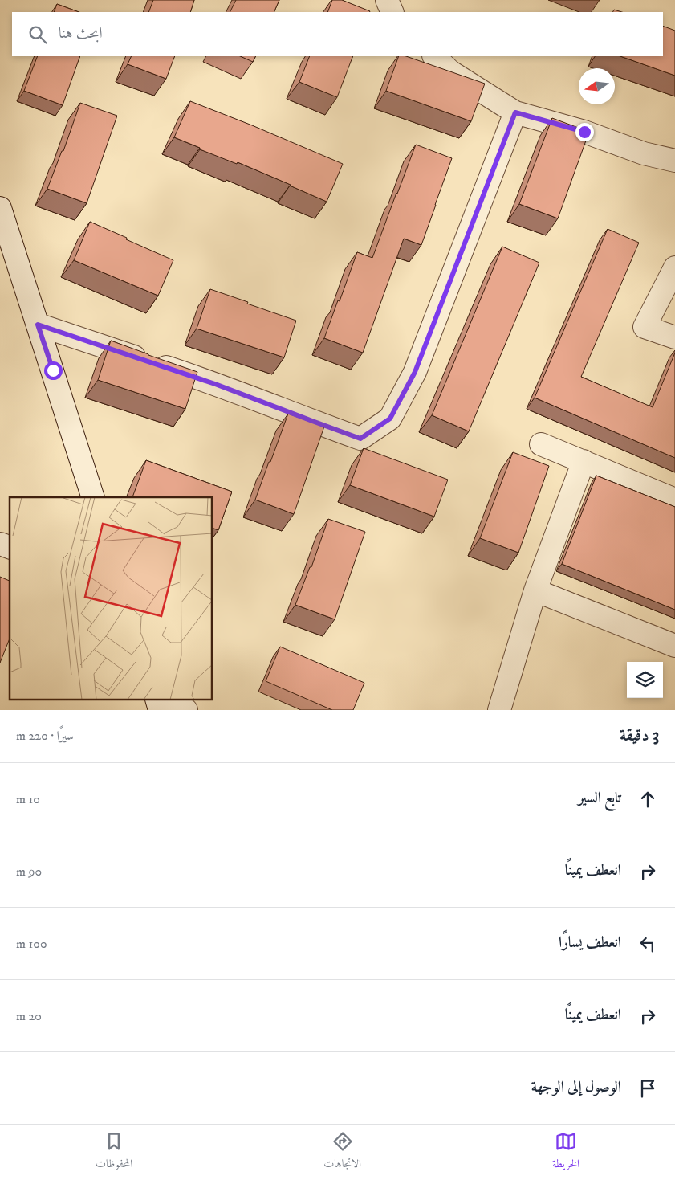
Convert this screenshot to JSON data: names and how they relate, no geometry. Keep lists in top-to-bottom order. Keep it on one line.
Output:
{"north":"left","page":{"search":"ابحث هنا","heading":["3 دقيقة","سيرًا · 220 m"],"list":[["تابع السير","10 m"],["انعطف يمينًا","90 m"],["انعطف يسارًا","100 m"],["انعطف يمينًا","20 m"],"الوصول إلى الوجهة"],"nav":["الخريطة","الاتجاهات","المحفوظات"]}}
